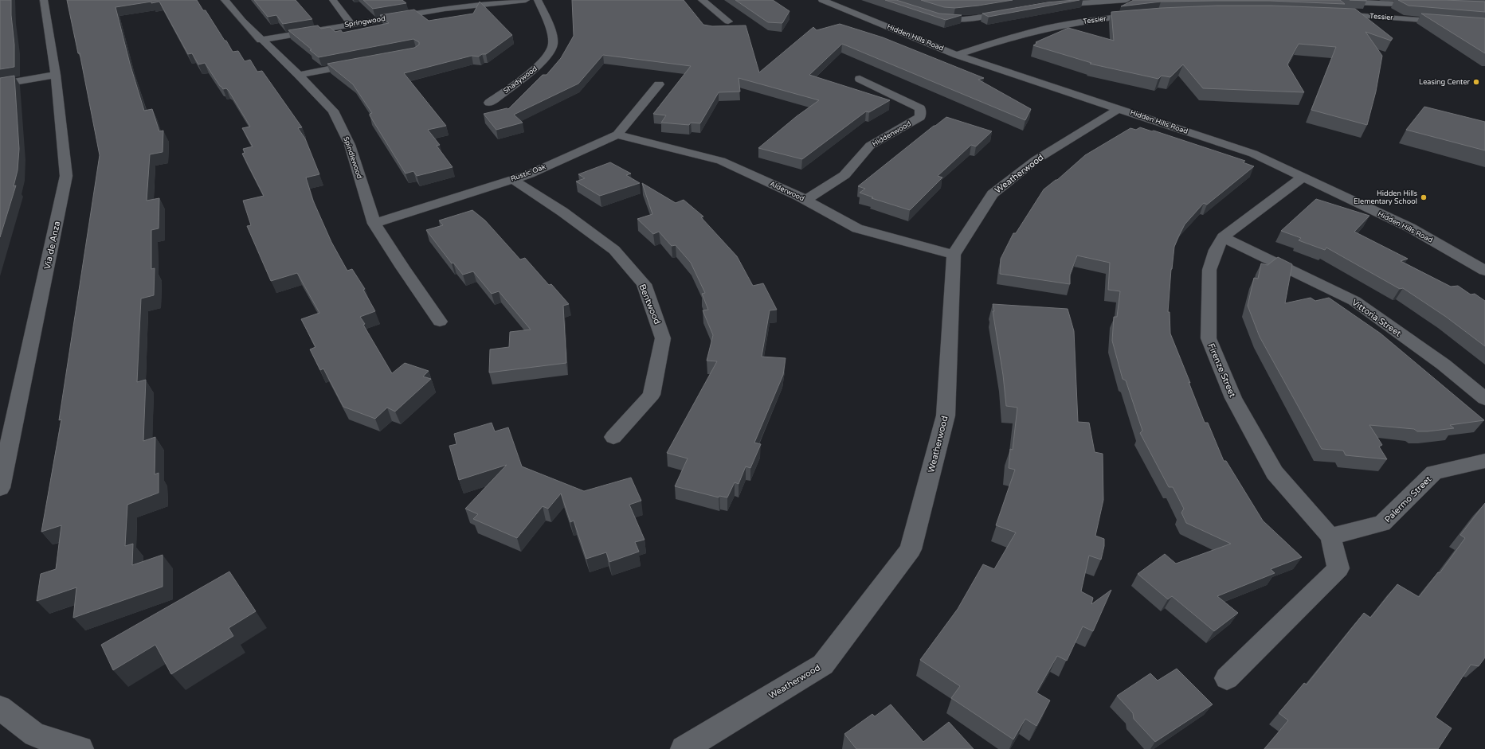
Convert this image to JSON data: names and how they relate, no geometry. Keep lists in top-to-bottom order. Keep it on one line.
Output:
{"streets":{"street":["Tessier","Springwood","Hidden Hills Road","Shadywood","Hiddenwood","Spindlewood","Rustic Oak","Weatherwood","Alderwood","Via de Anza","Bentwood","Vittoria Street","Firenze Street","Palermo Street"]},"crossings":[["Tessier","Hidden Hills Road"],["Springwood","Spindlewood"],["Hidden Hills Road","Weatherwood"],["Hidden Hills Road","Firenze Street"],["Hiddenwood","Alderwood"],["Spindlewood","Rustic Oak"],["Rustic Oak","Alderwood"],["Rustic Oak","Bentwood"],["Weatherwood","Alderwood"],["Vittoria Street","Firenze Street"],["Firenze Street","Palermo Street"]],"places":["Leasing Center","Hidden Hills Elementary School"]}
